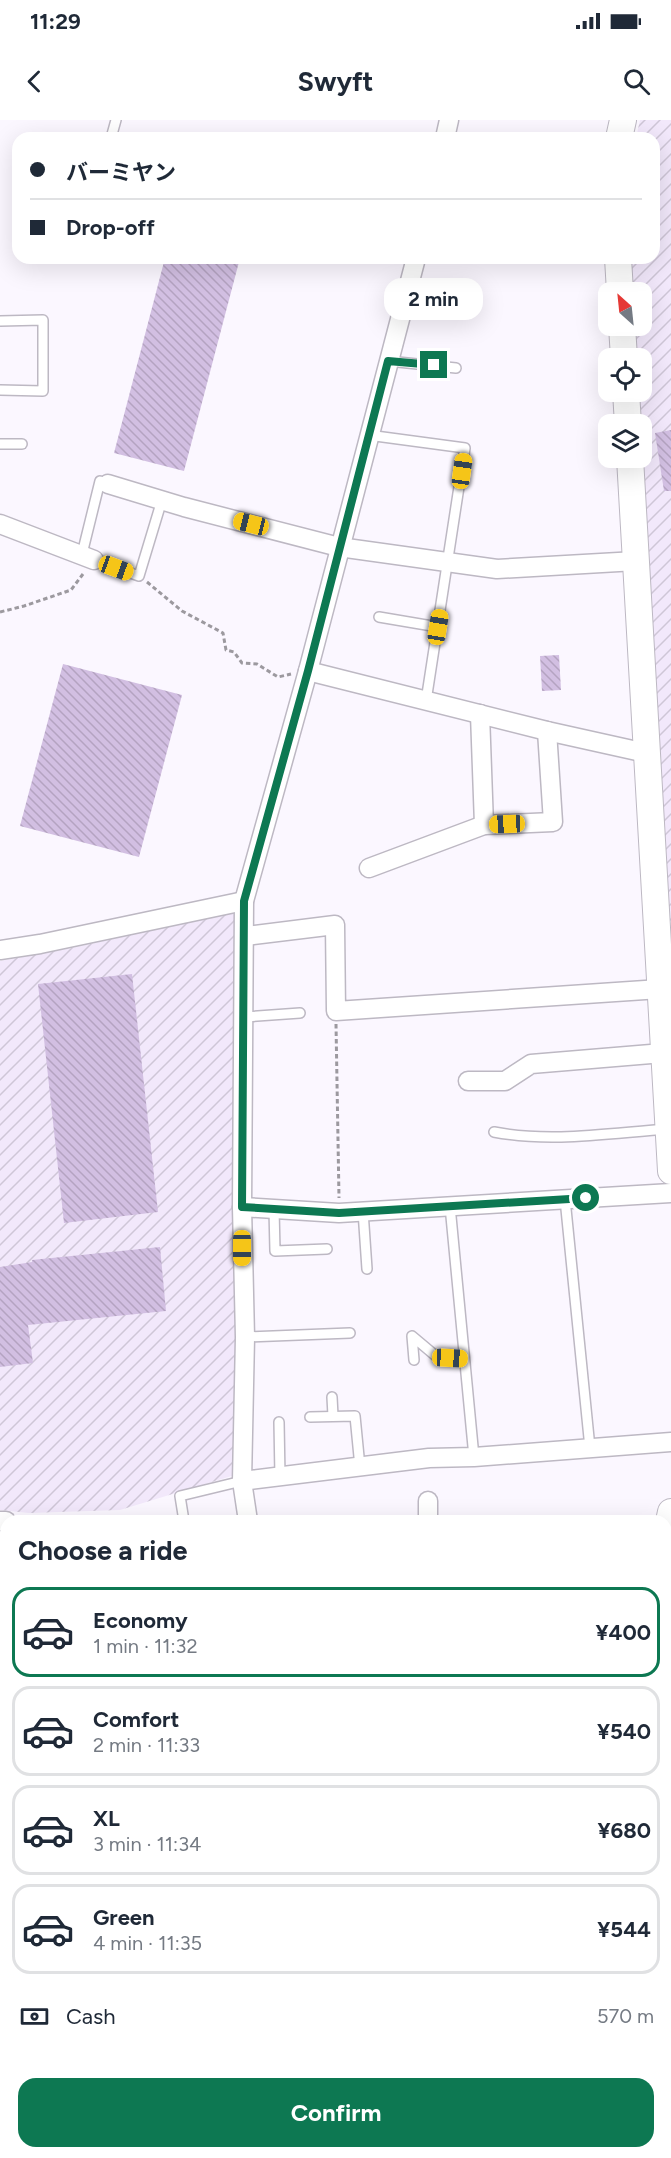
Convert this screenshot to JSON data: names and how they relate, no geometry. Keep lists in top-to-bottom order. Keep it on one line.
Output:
{"north":"top left","page":{"status":"11:29","header":"Swyft","banner":["バーミヤン","Drop-off"],"bubble":"2 min","heading":"Choose a ride","list":[{"name":"Economy","note":"1 min · 11:32","value":"¥400"},{"name":"Comfort","note":"2 min · 11:33","value":"¥540"},{"name":"XL","note":"3 min · 11:34","value":"¥680"},{"name":"Green","note":"4 min · 11:35","value":"¥544"}],"pay":["Cash","570 m"],"buttons":"Confirm"}}
